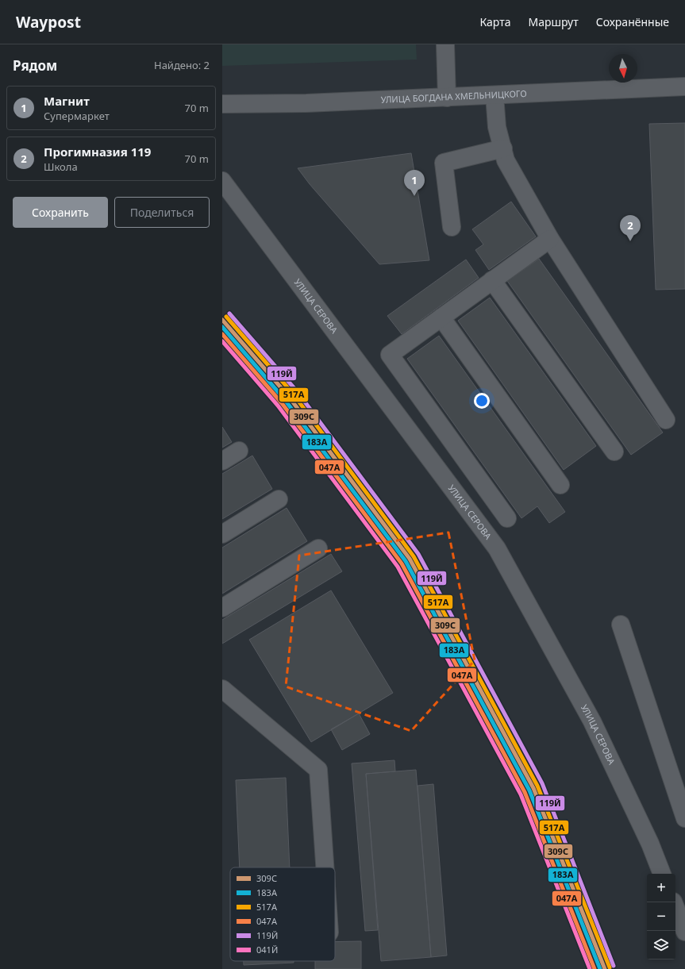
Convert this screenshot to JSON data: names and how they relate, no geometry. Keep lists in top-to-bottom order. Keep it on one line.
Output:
{"streets":{"street":["УЛИЦА БОГДАНА ХМЕЛЬНИЦКОГО","УЛИЦА СЕРОВА"]},"lines":["transit line 119Й","transit line 517А","transit line 309С","transit line 183А","transit line 047А","transit line 041Й"],"legend":["309С","183А","517А","047А","119Й","041Й"],"north":"bottom","page":{"header":"Waypost","nav":["Карта","Маршрут","Сохранённые"],"heading":["Рядом","Найдено: 2"],"list":[{"mark":"1","name":"Магнит","note":"Супермаркет","value":"70 m"},{"mark":"2","name":"Прогимназия 119","note":"Школа","value":"70 m"}],"pins":["1","2"],"buttons":["Сохранить","Поделиться"],"map_buttons":["+","−"]}}
